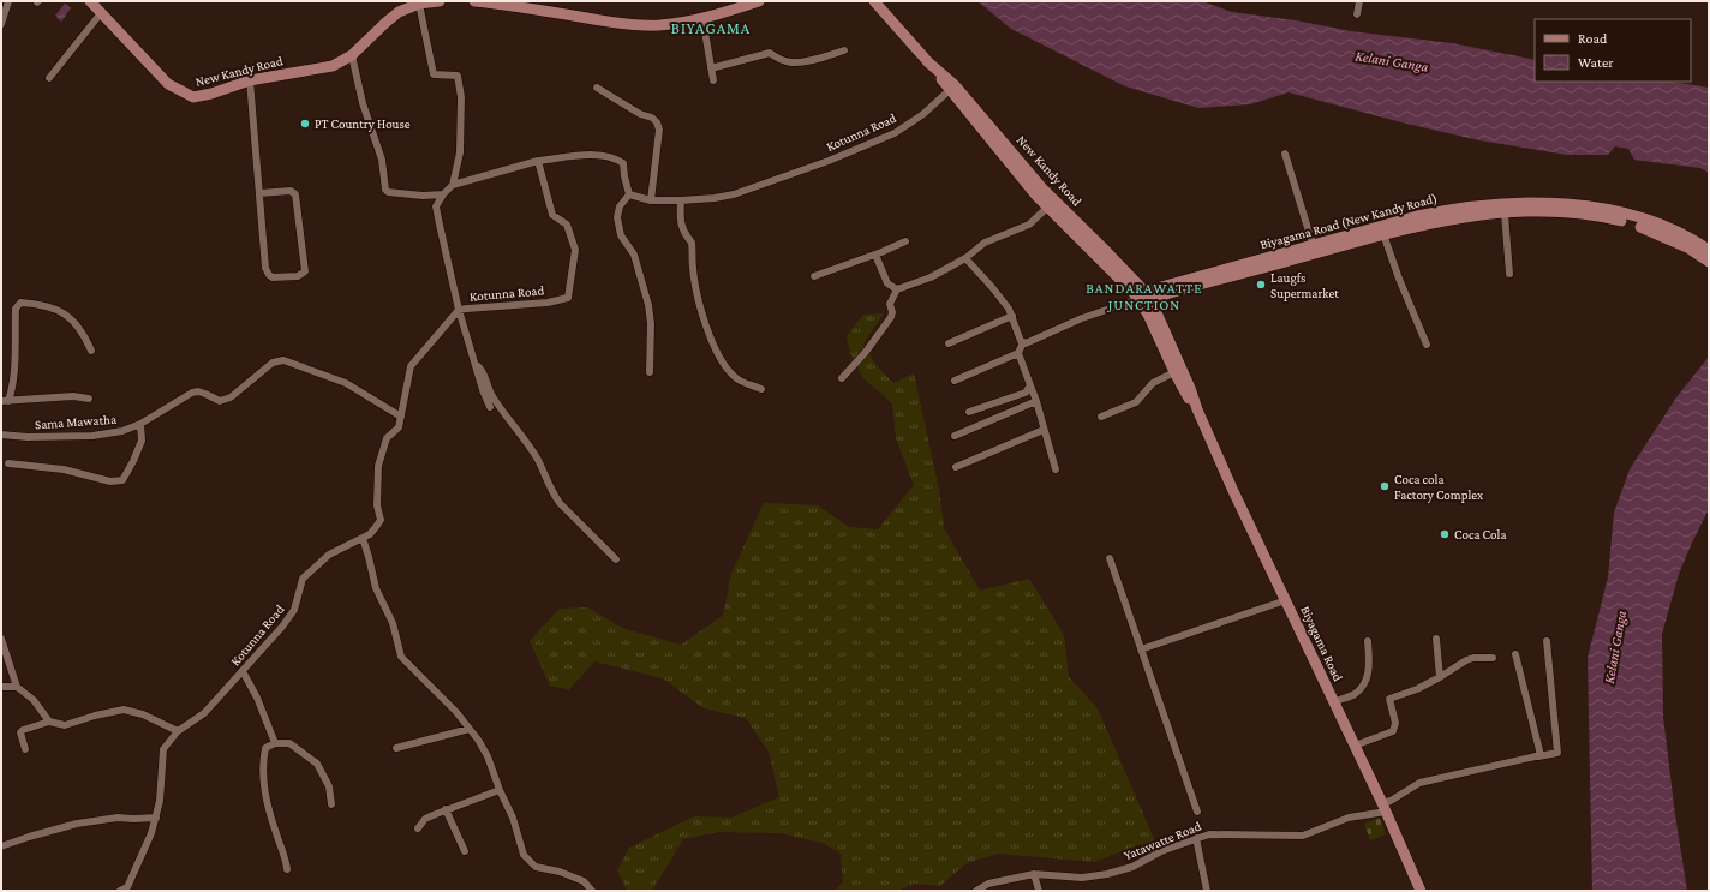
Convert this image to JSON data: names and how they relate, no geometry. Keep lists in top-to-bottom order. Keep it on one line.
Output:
{"streets":{"main road":["New Kandy Road","Biyagama Road (New Kandy Road)","Biyagama Road"],"street":["Kotunna Road","Sama Mawatha","Yatawatte Road"]},"crossings":[["New Kandy Road","Kotunna Road"],["New Kandy Road","Biyagama Road (New Kandy Road)"],["New Kandy Road","Biyagama Road"],["Kotunna Road","Sama Mawatha"],["Biyagama Road (New Kandy Road)","Biyagama Road"],["Biyagama Road","Yatawatte Road"]],"districts":["BIYAGAMA","BANDARAWATTE JUNCTION"],"water":["Kelani Ganga"],"places":["PT Country House","Laugfs Supermarket","Coca cola Factory Complex","Coca Cola"],"legend":["Road","Water"]}
